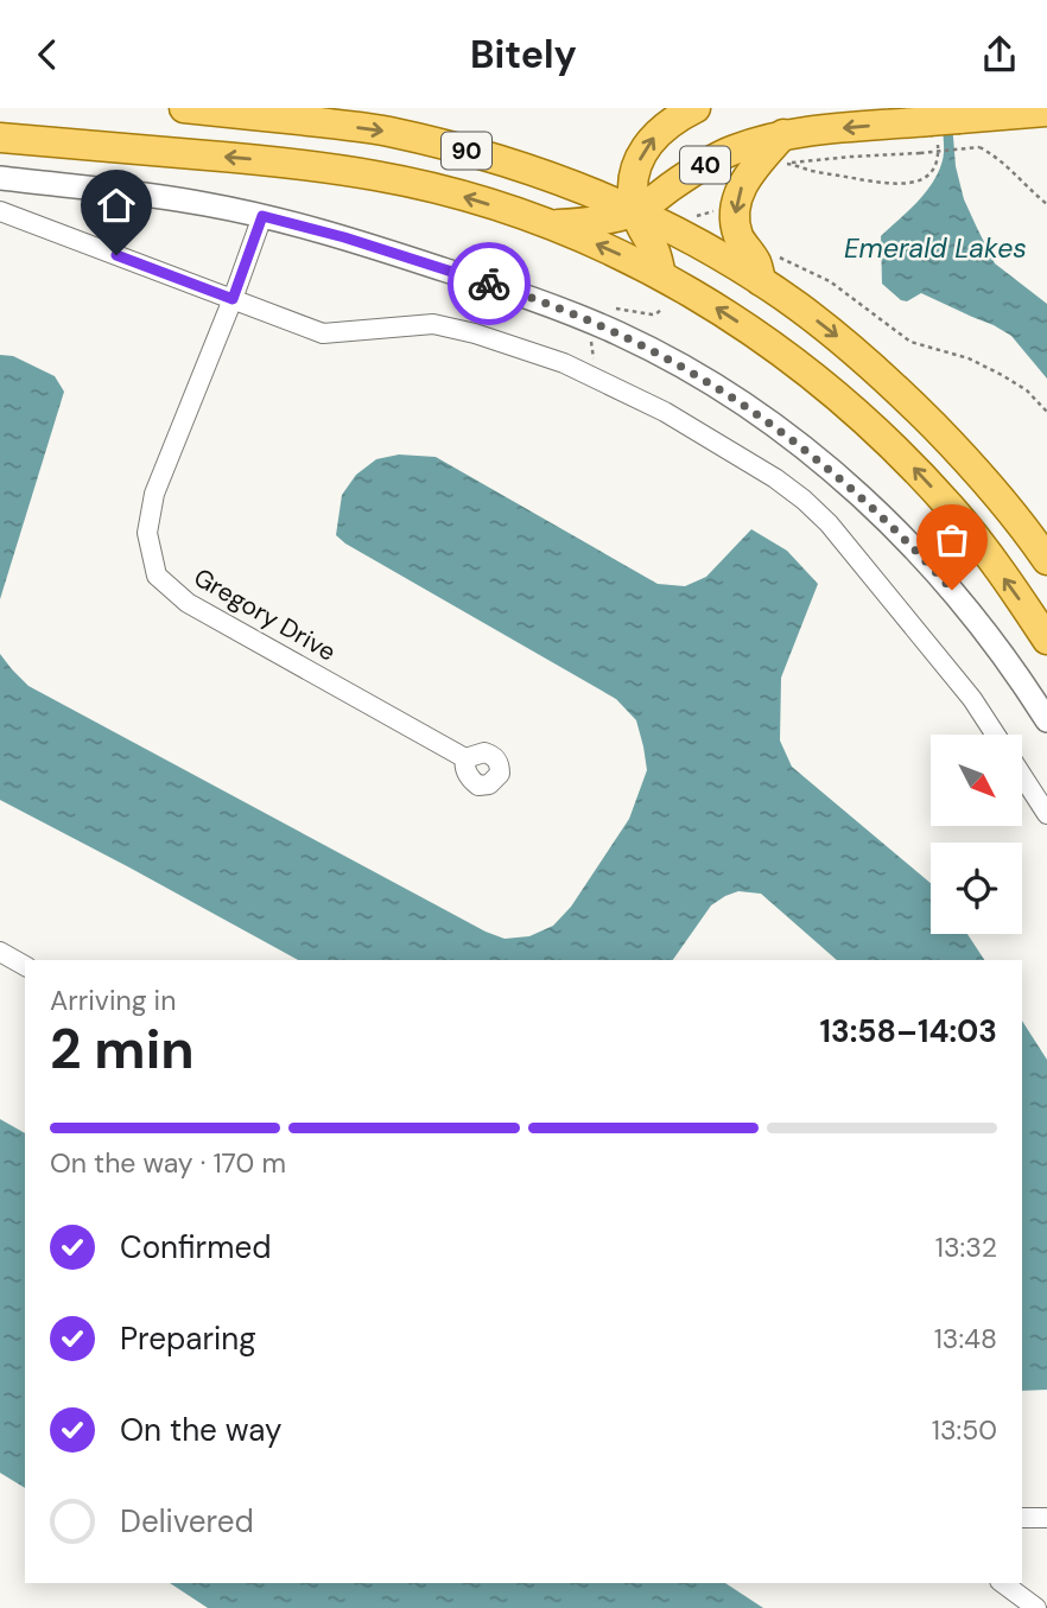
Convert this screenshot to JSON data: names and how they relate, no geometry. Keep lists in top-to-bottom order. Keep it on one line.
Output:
{"streets":{"main road":["90","40"],"street":["Gregory Drive"]},"crossings":[["90","40"]],"water":["Emerald Lakes"],"north":"bottom right","page":{"header":"Bitely","heading":["2 min","Arriving in","13:58–14:03"],"bar":"On the way · 170 m","list":[["Confirmed","13:32"],["Preparing","13:48"],["On the way","13:50"],"Delivered"]}}
